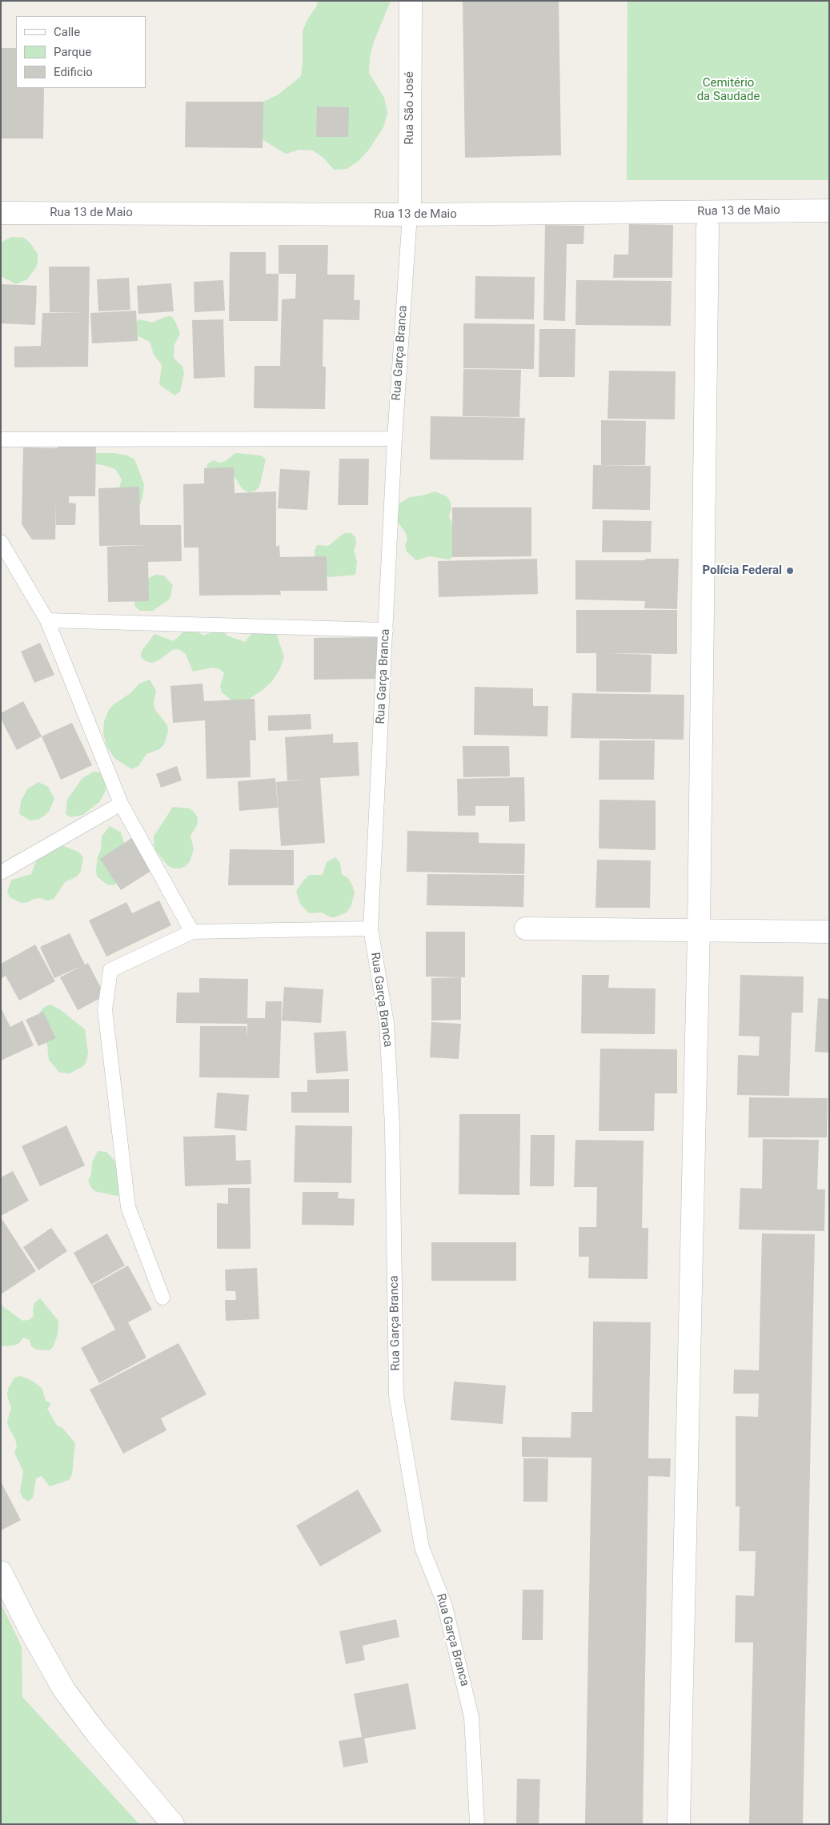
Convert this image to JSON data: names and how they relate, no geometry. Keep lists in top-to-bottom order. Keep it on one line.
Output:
{"streets":{"street":["Rua São José","Rua 13 de Maio"],"lane":["Rua Garça Branca"]},"crossings":[["Rua São José","Rua 13 de Maio"],["Rua São José","Rua Garça Branca"],["Rua 13 de Maio","Rua Garça Branca"]],"parks":["Cemitério da Saudade"],"places":["Polícia Federal"],"legend":["Calle","Parque","Edificio"]}
